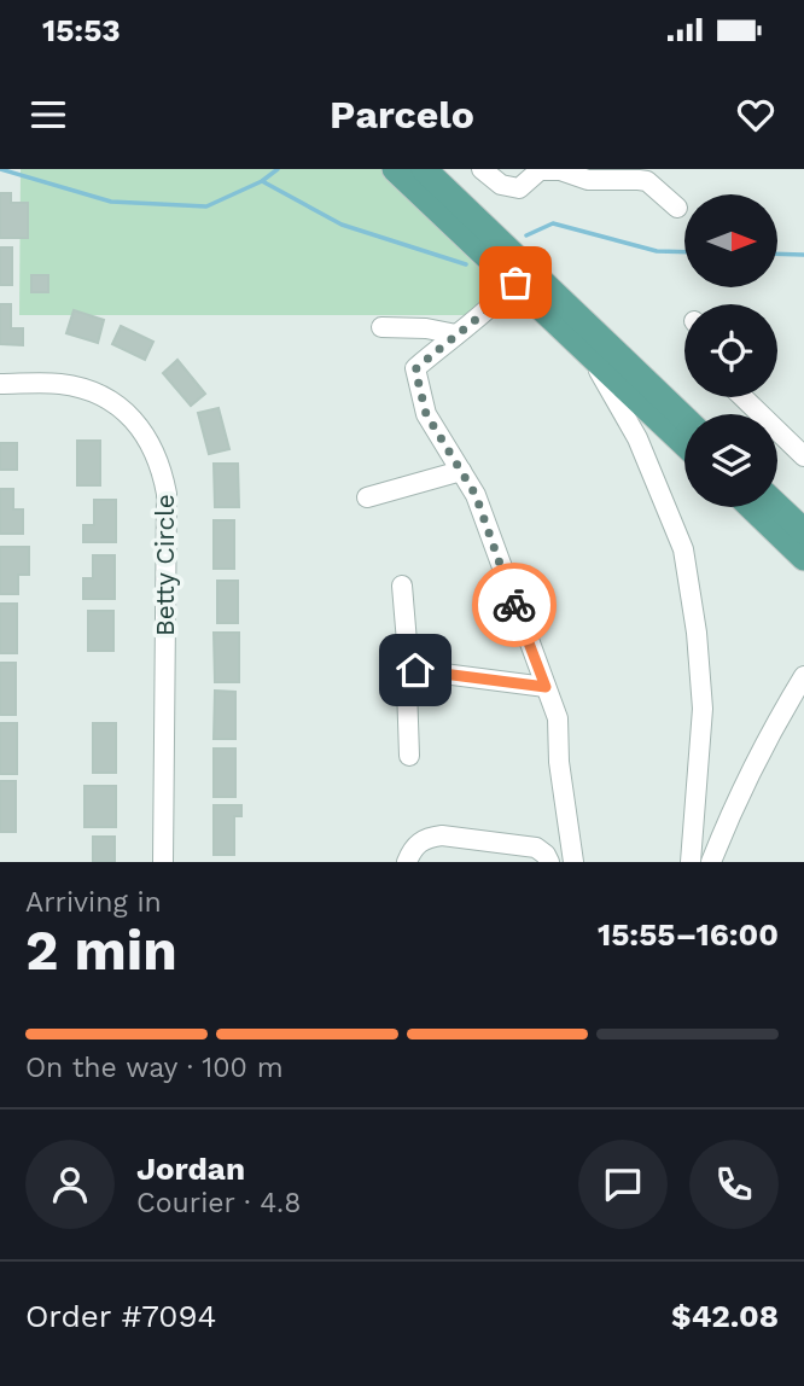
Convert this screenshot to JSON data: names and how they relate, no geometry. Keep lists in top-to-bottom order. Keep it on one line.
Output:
{"streets":{"street":["Betty Circle"]},"north":"right","page":{"status":"15:53","header":"Parcelo","heading":["2 min","Arriving in","15:55–16:00"],"panel":["Jordan","Courier · 4.8","Order #7094","$42.08"],"bar":"On the way · 100 m"}}
